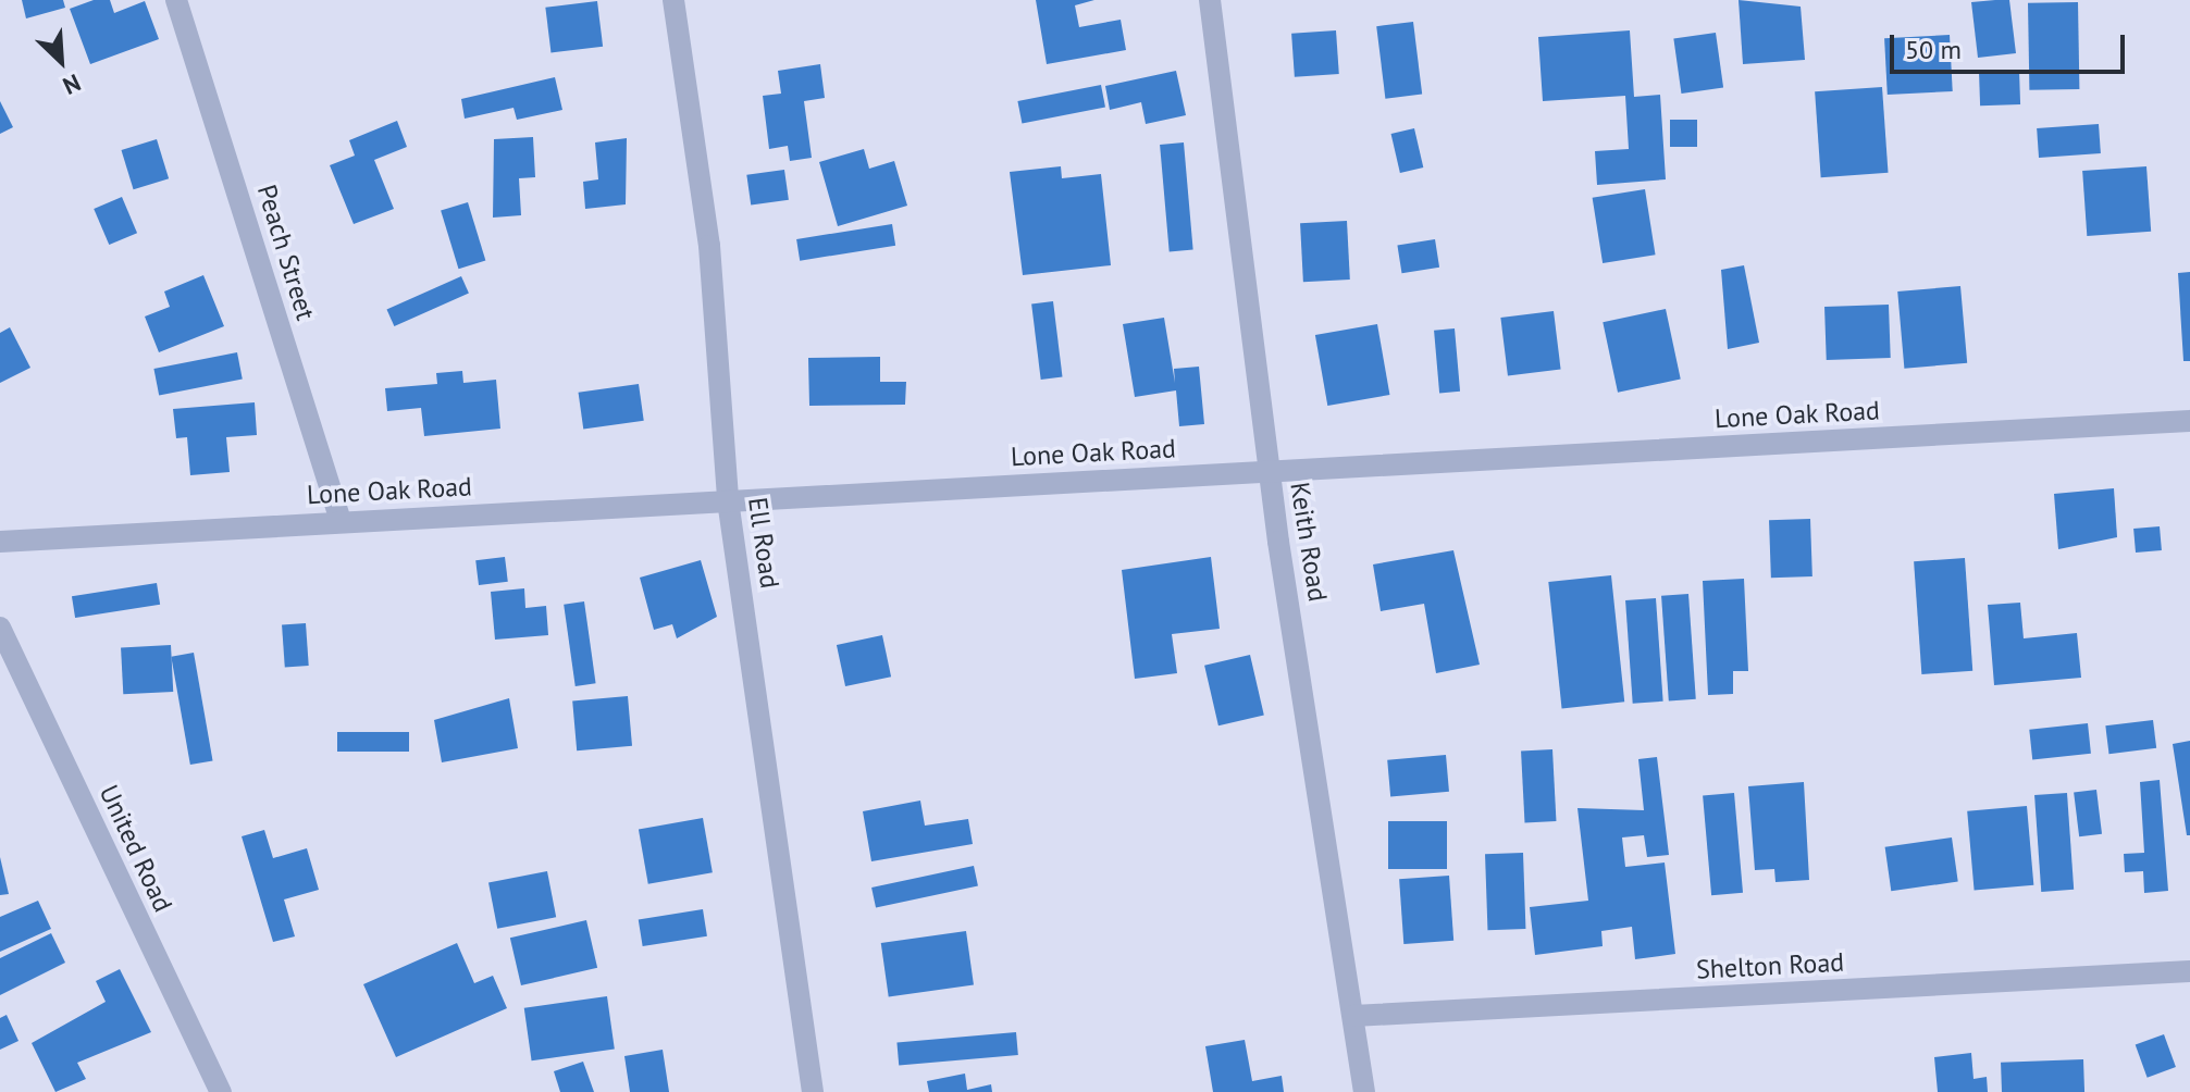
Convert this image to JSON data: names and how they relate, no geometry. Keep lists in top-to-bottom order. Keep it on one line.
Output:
{"streets":{"street":["Peach Street","Lone Oak Road","Keith Road","Ell Road","United Road","Shelton Road"]},"crossings":[["Peach Street","Lone Oak Road"],["Lone Oak Road","Keith Road"],["Lone Oak Road","Ell Road"],["Keith Road","Shelton Road"]],"scale_bar":"50 m","north":"bottom right"}
